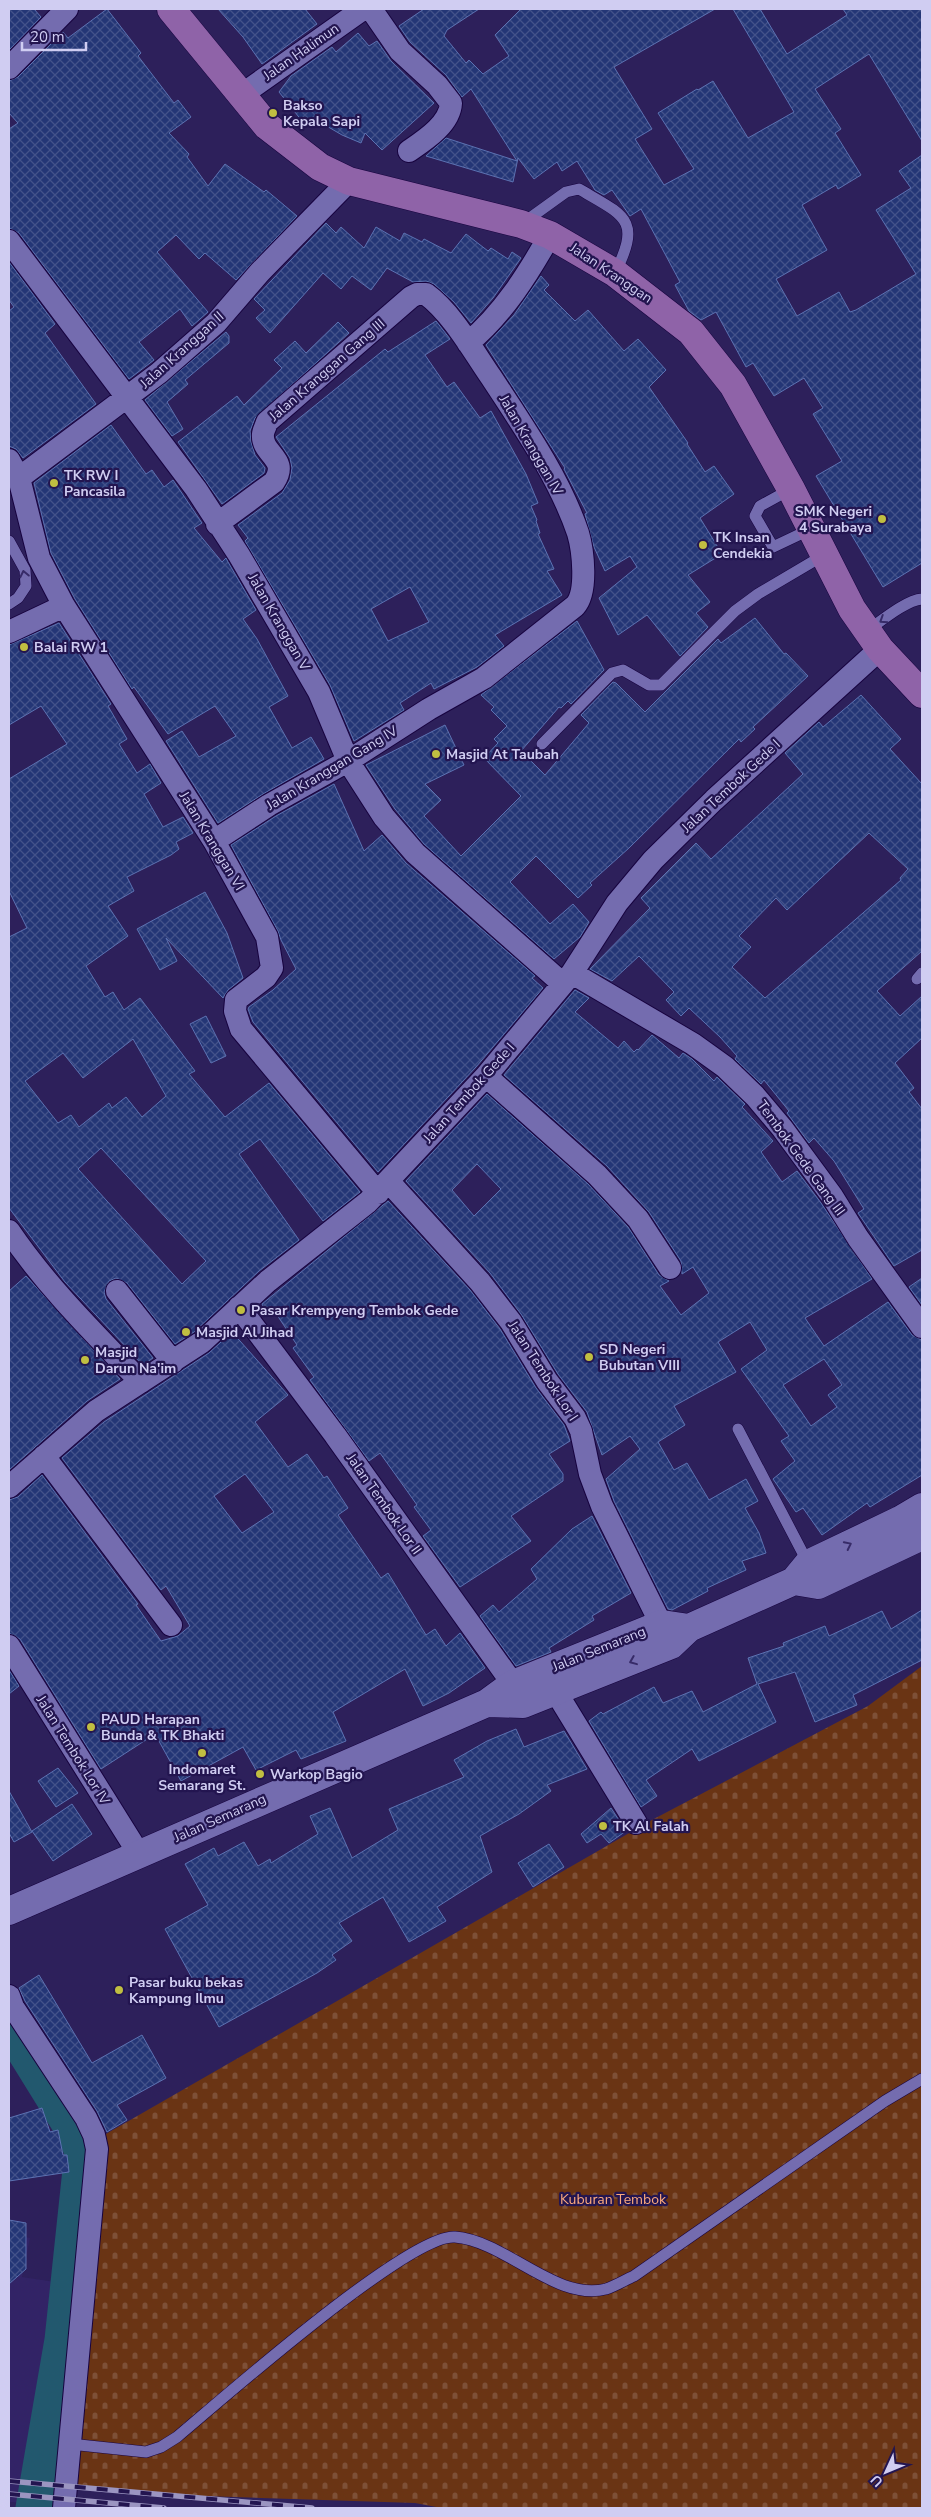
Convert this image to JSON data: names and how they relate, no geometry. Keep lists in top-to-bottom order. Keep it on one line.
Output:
{"streets":{"main road":["Jalan Kranggan"],"street":["Jalan Halimun","Jalan Kranggan II","Jalan Kranggan Gang III","Jalan Kranggan IV","Jalan Kranggan V","Jalan Kranggan Gang IV","Jalan Tembok Gede I","Jalan Kranggan VI","Tembok Gede Gang III","Jalan Tembok Lor I","Jalan Tembok Lor II","Jalan Semarang","Jalan Tembok Lor IV"]},"crossings":[["Jalan Halimun","Jalan Kranggan"],["Jalan Kranggan","Jalan Kranggan II"],["Jalan Kranggan","Jalan Tembok Gede I"],["Jalan Kranggan II","Jalan Kranggan V"],["Jalan Kranggan II","Jalan Kranggan VI"],["Jalan Kranggan Gang III","Jalan Kranggan IV"],["Jalan Kranggan Gang III","Jalan Kranggan V"],["Jalan Kranggan IV","Jalan Kranggan Gang IV"],["Jalan Kranggan V","Jalan Kranggan Gang IV"],["Jalan Kranggan V","Jalan Tembok Gede I"],["Jalan Kranggan V","Tembok Gede Gang III"],["Jalan Kranggan Gang IV","Jalan Kranggan VI"],["Jalan Tembok Gede I","Jalan Kranggan VI"],["Jalan Tembok Gede I","Tembok Gede Gang III"],["Jalan Tembok Gede I","Jalan Tembok Lor I"],["Jalan Tembok Gede I","Jalan Tembok Lor II"],["Jalan Kranggan VI","Jalan Tembok Lor I"],["Jalan Tembok Lor I","Jalan Semarang"],["Jalan Tembok Lor II","Jalan Semarang"],["Jalan Semarang","Jalan Tembok Lor IV"]],"parks":["Kuburan Tembok"],"places":["Bakso Kepala Sapi","TK RW I Pancasila","SMK Negeri 4 Surabaya","TK Insan Cendekia","Balai RW 1","Masjid At Taubah","Pasar Krempyeng Tembok Gede","Masjid Al Jihad","SD Negeri Bubutan VIII","Masjid Darun Na'im","PAUD Harapan Bunda & TK Bhakti","Indomaret Semarang St.","Warkop Bagio","TK Al Falah","Pasar buku bekas Kampung Ilmu"],"scale_bar":"20 m","north":"bottom left"}
